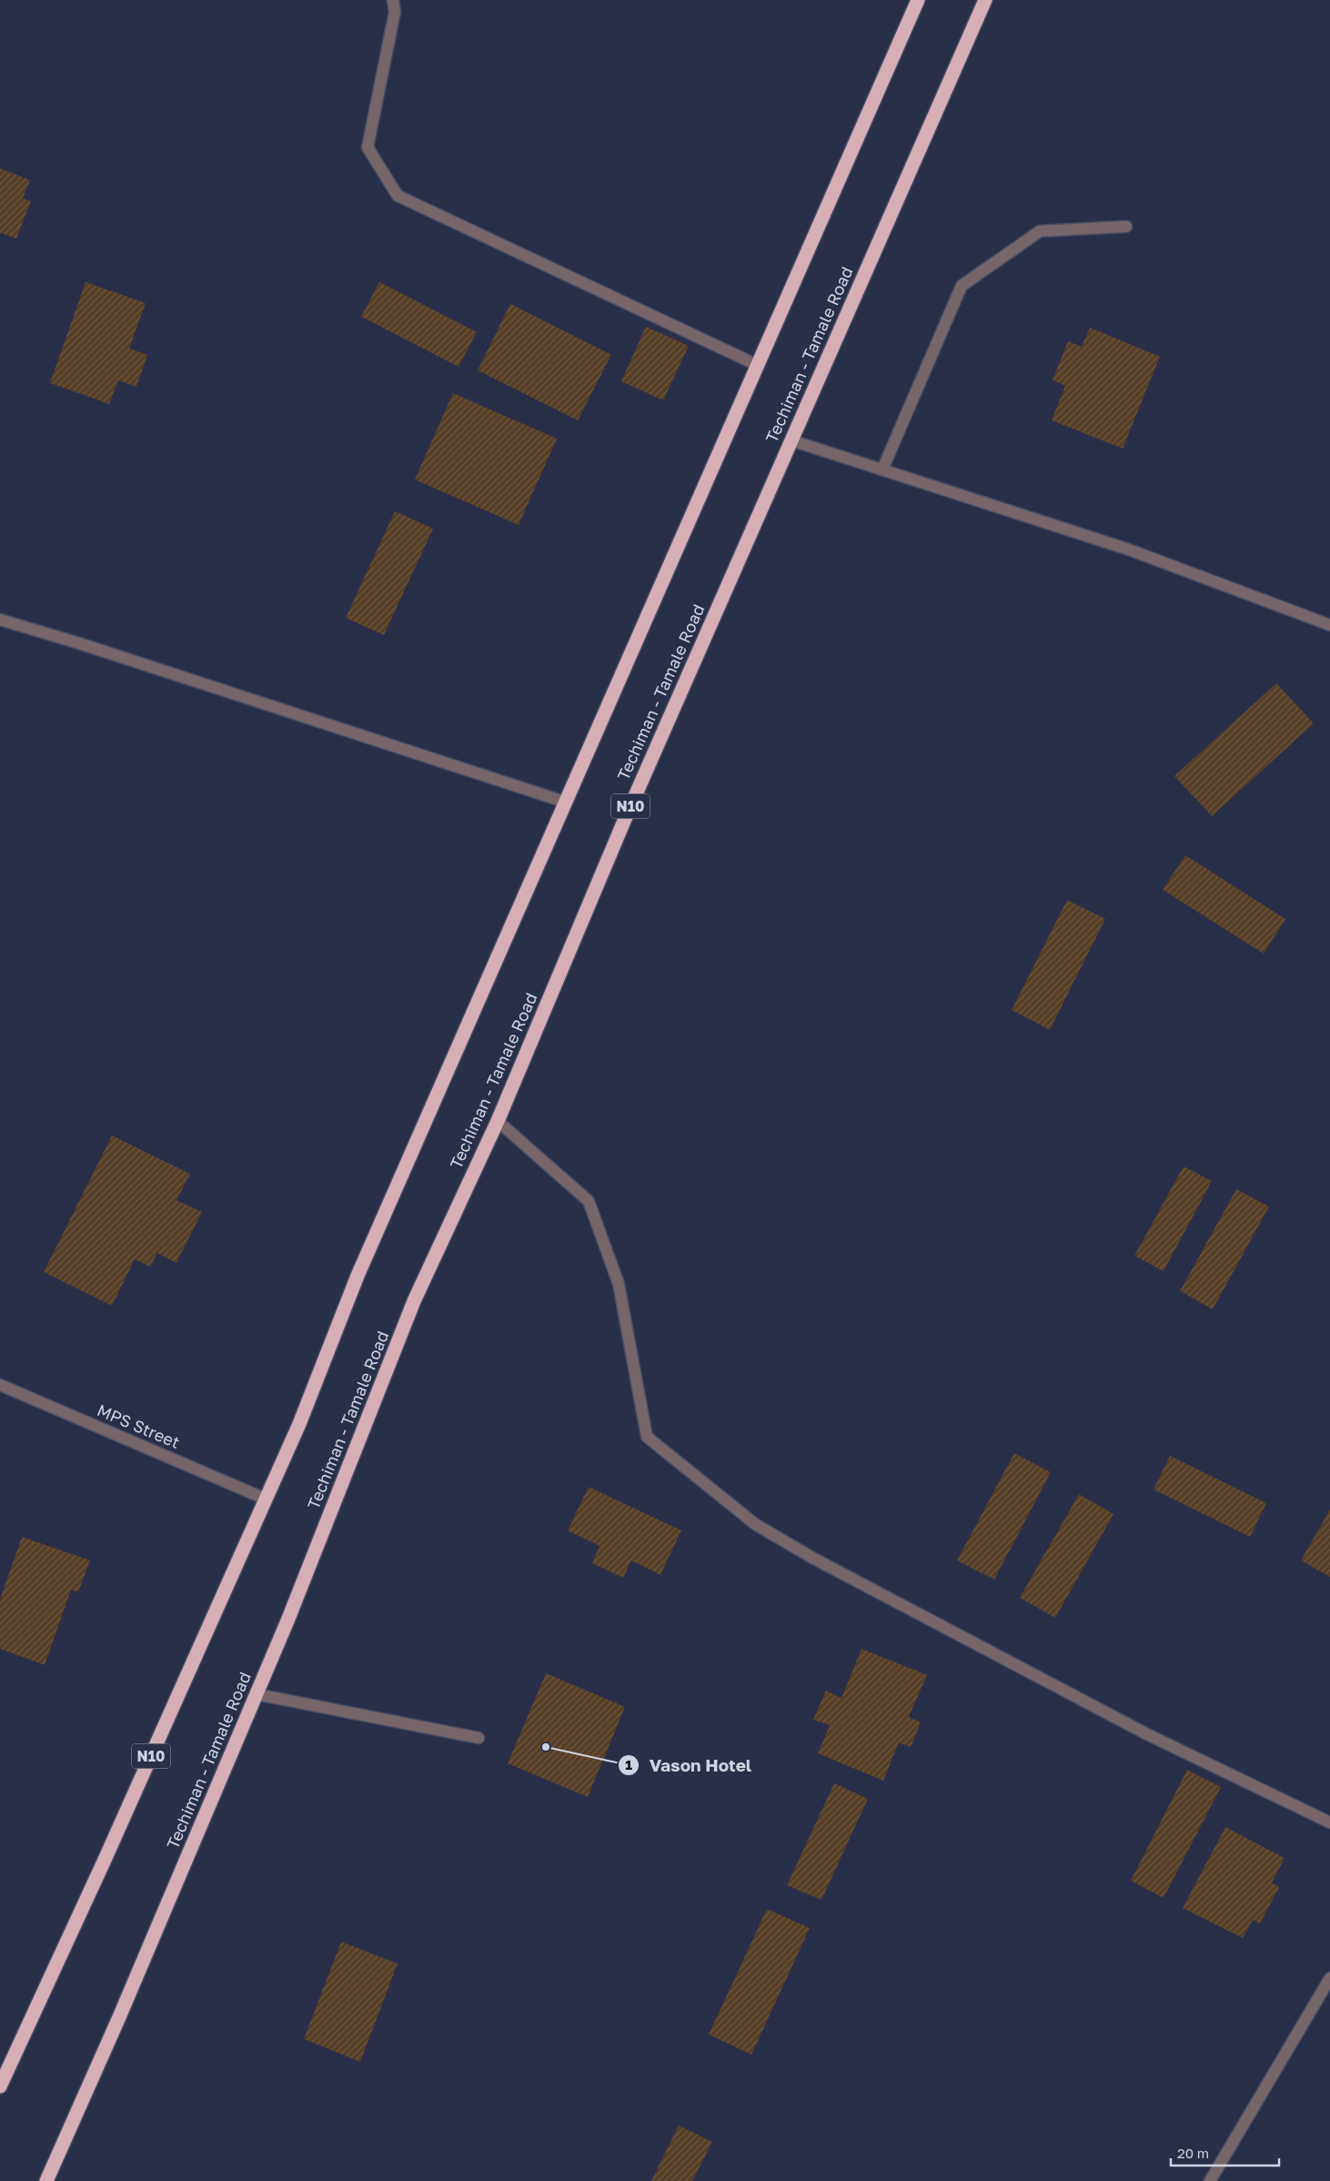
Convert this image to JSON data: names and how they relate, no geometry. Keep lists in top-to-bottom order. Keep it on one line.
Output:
{"streets":{"highway":["Techiman - Tamale Road","N10"],"street":["MPS Street"]},"crossings":[["N10","MPS Street"]],"places":["Vason Hotel"],"scale_bar":"20 m"}
